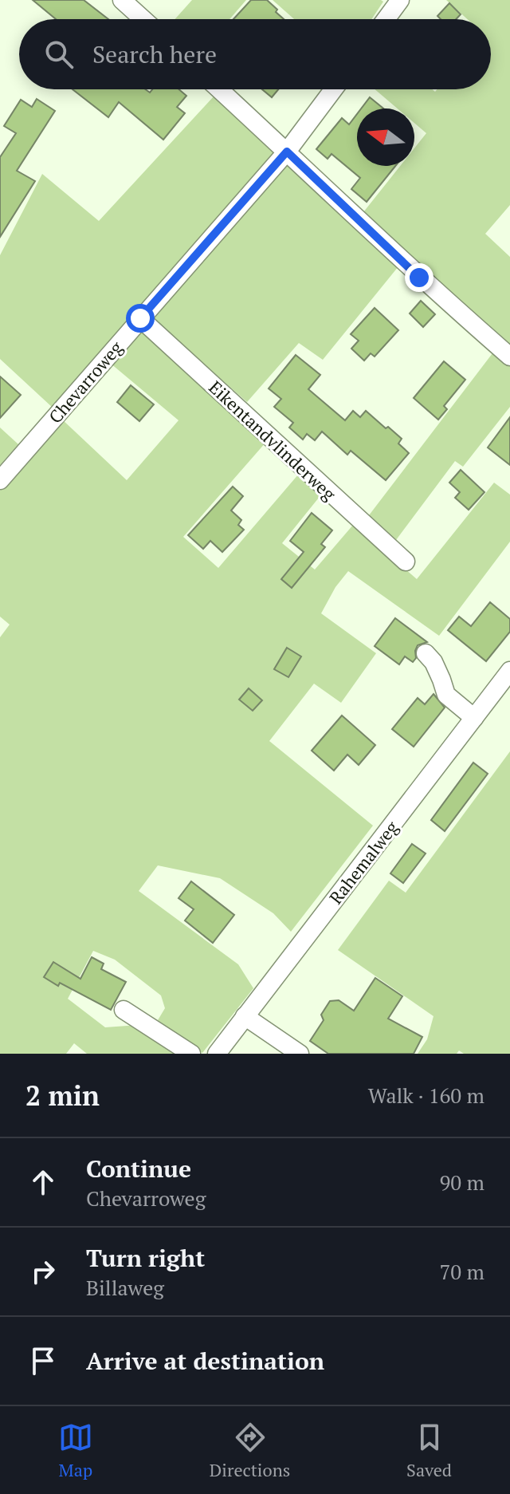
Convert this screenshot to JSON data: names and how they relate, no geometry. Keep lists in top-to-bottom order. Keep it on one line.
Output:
{"streets":{"street":["Chevarroweg","Eikentandvlinderweg","Rahemalweg"]},"crossings":[["Chevarroweg","Eikentandvlinderweg"]],"north":"left","page":{"search":"Search here","heading":["2 min","Walk · 160 m"],"list":[["Continue","Chevarroweg","90 m"],["Turn right","Billaweg","70 m"],"Arrive at destination"],"nav":["Map","Directions","Saved"]}}
